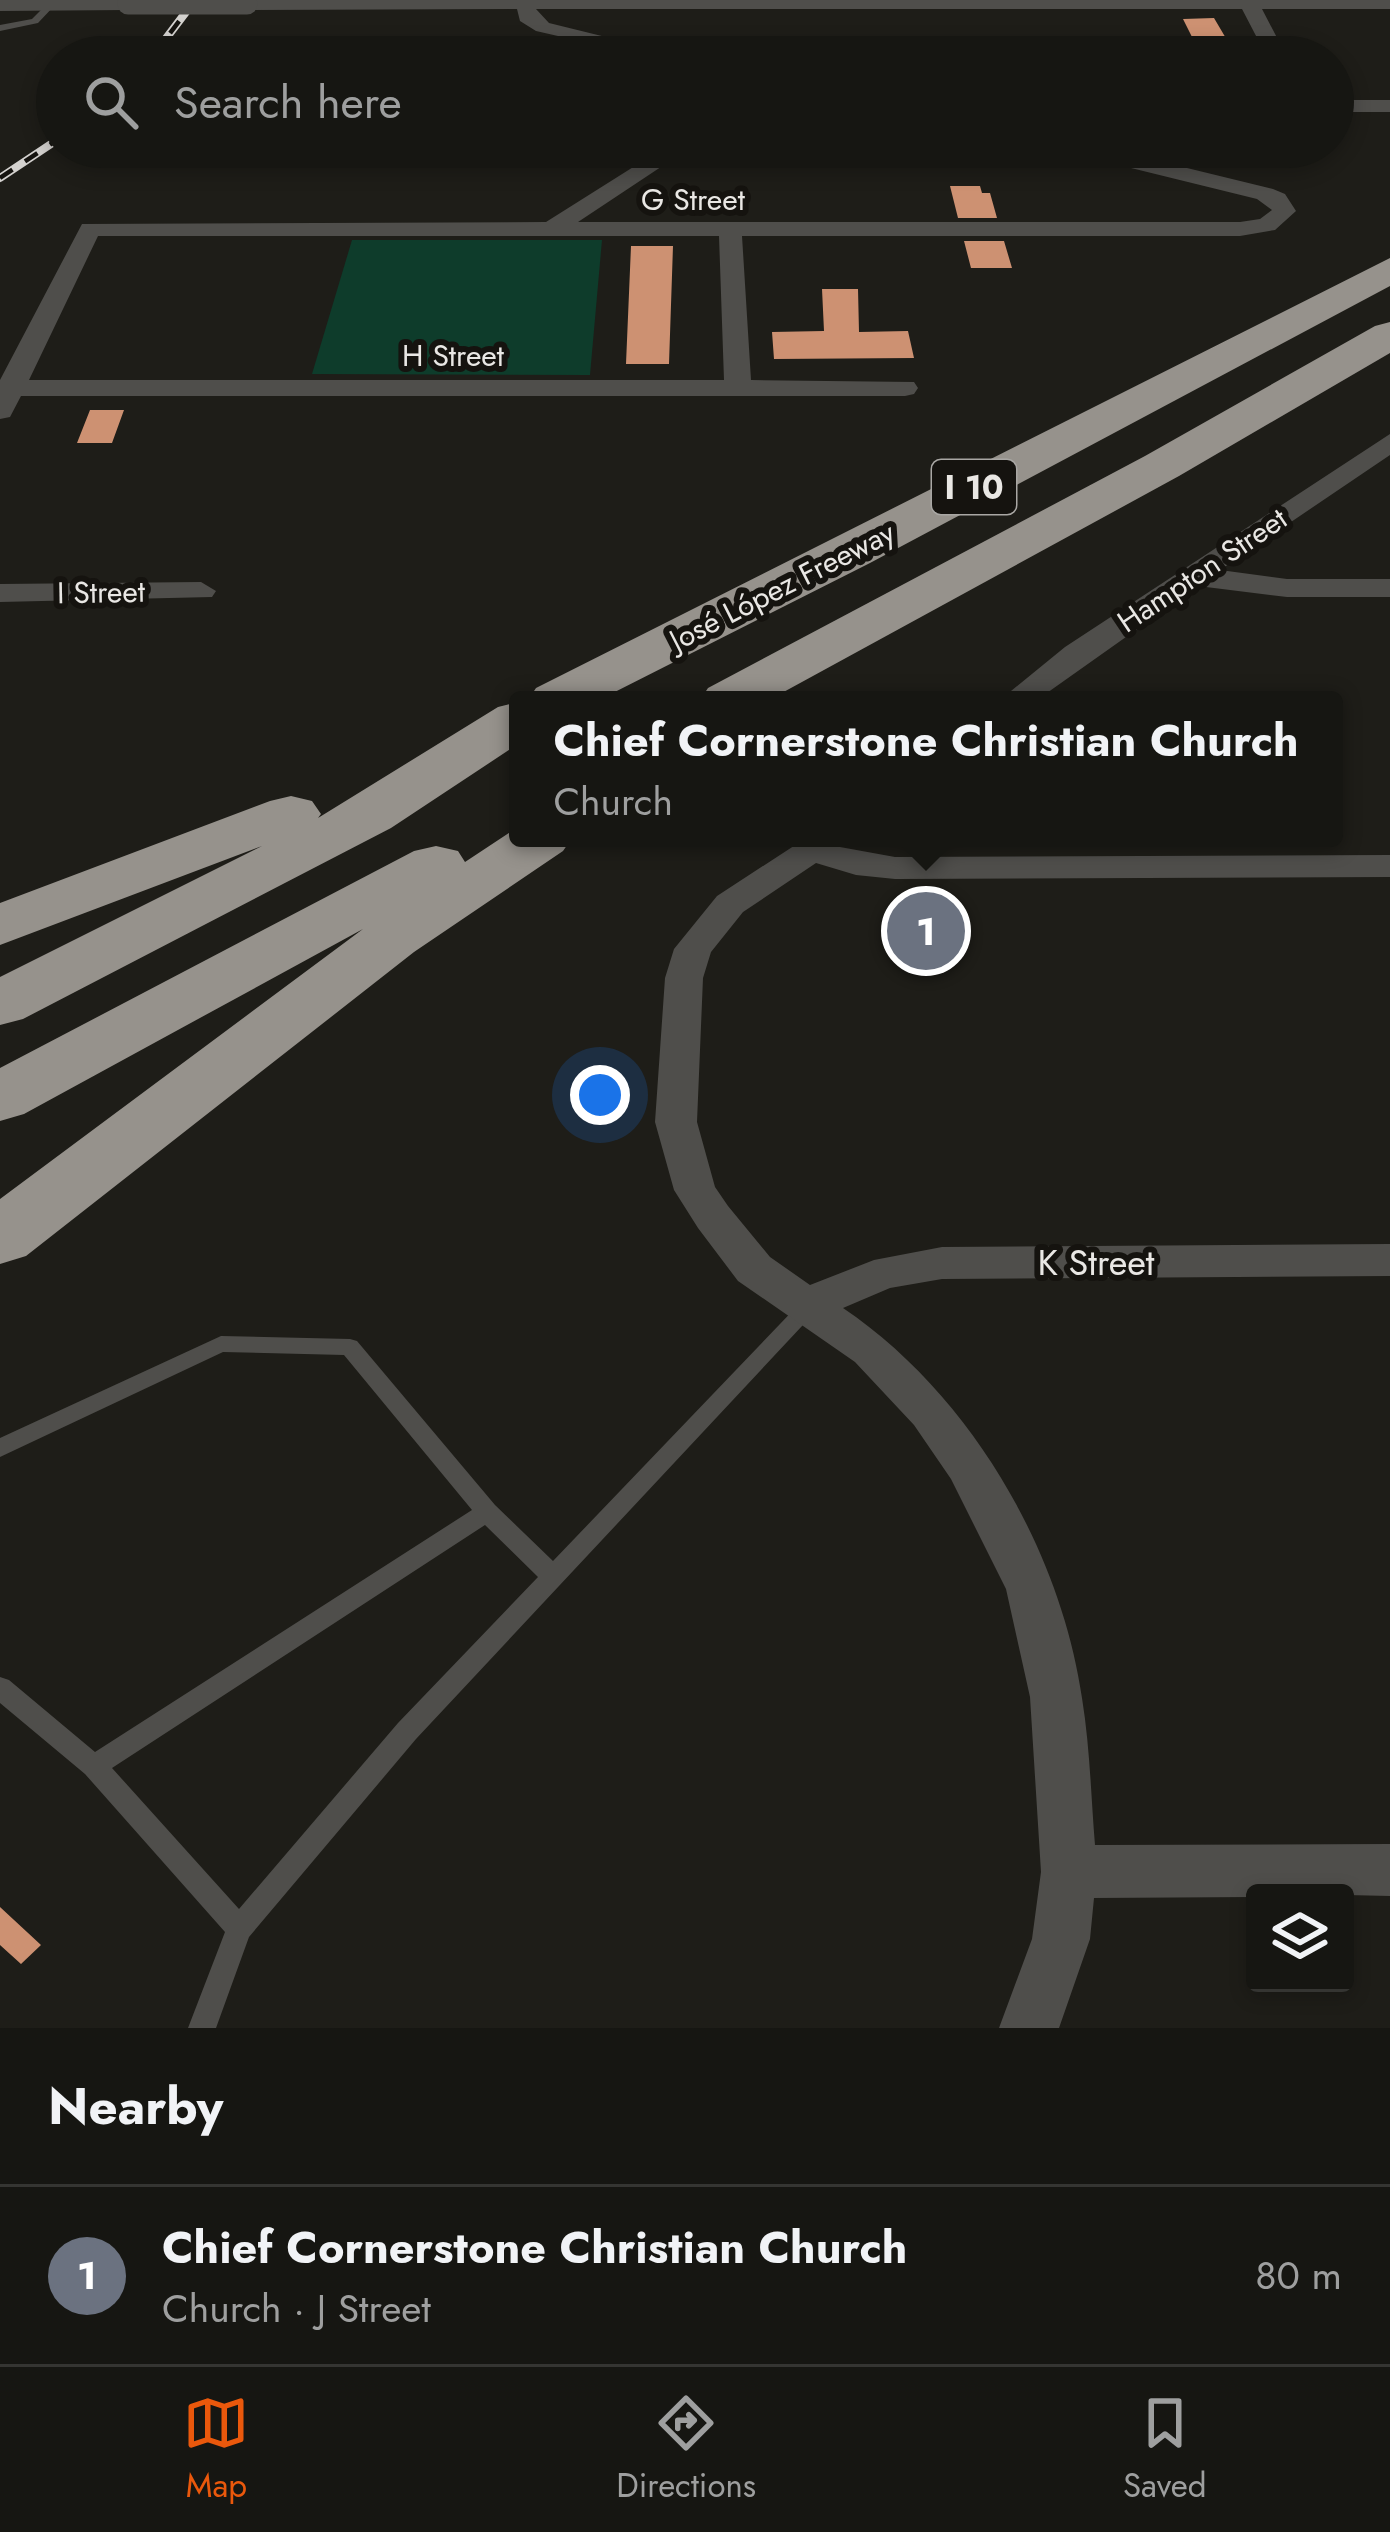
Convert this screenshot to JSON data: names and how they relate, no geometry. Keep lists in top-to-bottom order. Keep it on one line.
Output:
{"streets":{"highway":["I 10","José López Freeway"],"street":["G Street","H Street","Hampton Street","I Street","K Street"]},"crossings":[["G Street","H Street"]],"page":{"search":"Search here","popup":["Chief Cornerstone Christian Church","Church"],"pins":"1","heading":"Nearby","list":[{"mark":"1","name":"Chief Cornerstone Christian Church","note":"Church · J Street","value":"80 m"}],"nav":["Map","Directions","Saved"]}}
